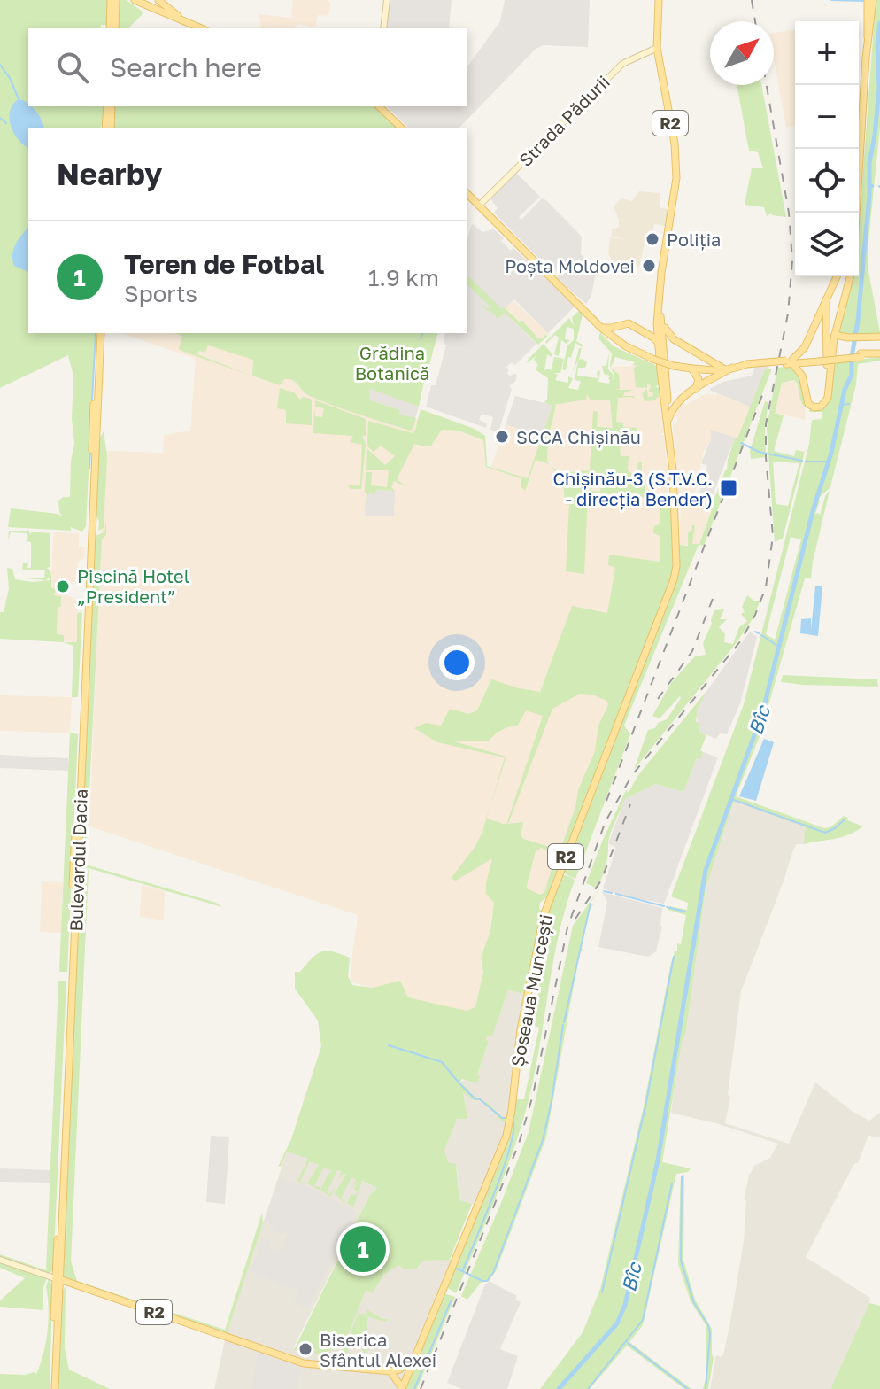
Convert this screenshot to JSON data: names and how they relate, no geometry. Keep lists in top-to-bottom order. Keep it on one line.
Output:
{"streets":{"main road":["Strada Pădurii","R2","Bulevardul Dacia","Șoseaua Muncești"]},"crossings":[["Strada Pădurii","R2"],["R2","Bulevardul Dacia"],["R2","Șoseaua Muncești"]],"water":["Bîc"],"parks":["Grădina Botanică"],"places":{"other":["Poliția","Poșta Moldovei","SCCA Chișinău","Piscină Hotel „President”","Biserica Sfântul Alexei"],"transit":["Chișinău-3 (S.T.V.C. - direcția Bender)"]},"north":"top right","page":{"map_buttons":["+","−"],"search":"Search here","heading":"Nearby","list":[{"mark":"1","name":"Teren de Fotbal","note":"Sports","value":"1.9 km"}],"pins":"1"}}
